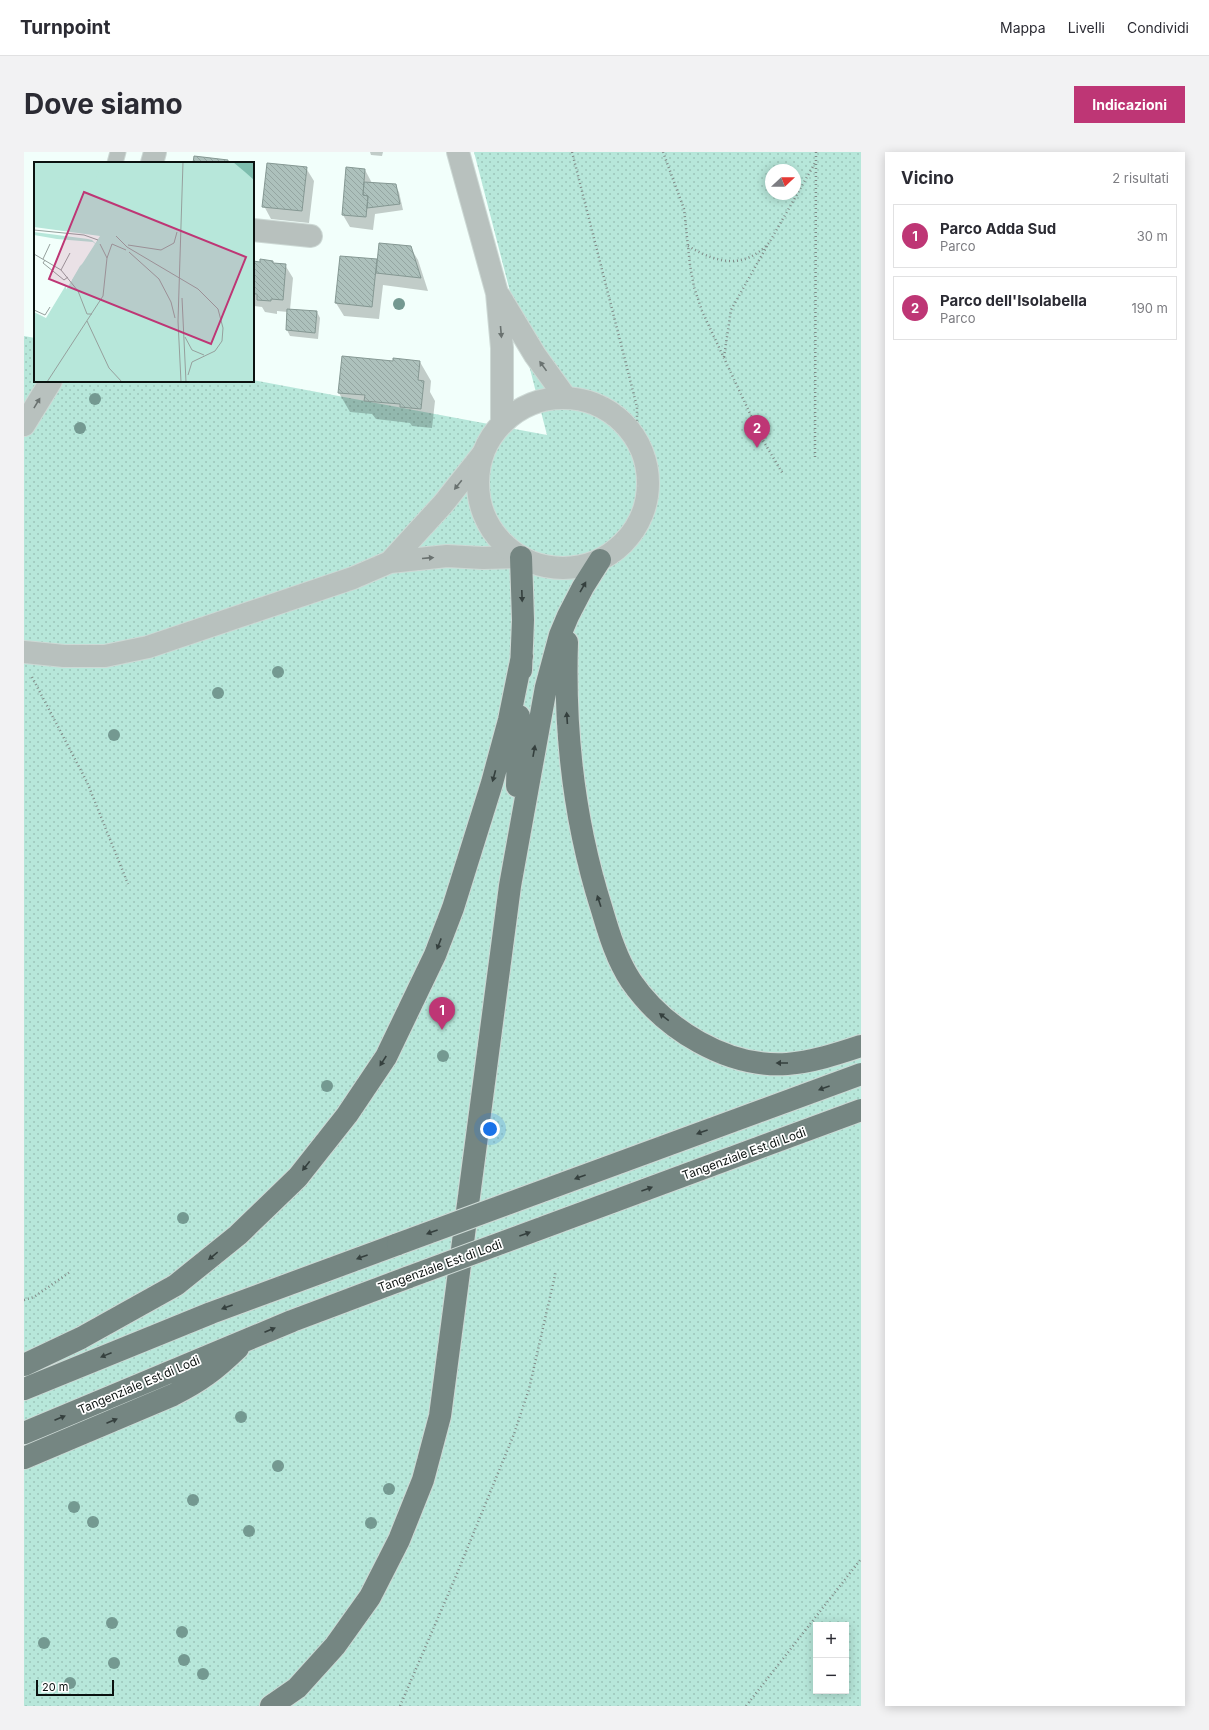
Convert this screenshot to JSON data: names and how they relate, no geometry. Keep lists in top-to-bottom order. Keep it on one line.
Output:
{"streets":{"highway":["Tangenziale Est di Lodi"]},"scale_bar":"20 m","north":"right","page":{"header":"Turnpoint","nav":["Mappa","Livelli","Condividi"],"buttons":"Indicazioni","title":"Dove siamo","heading":["Vicino","2 risultati"],"list":[{"mark":"1","name":"Parco Adda Sud","note":"Parco","value":"30 m"},{"mark":"2","name":"Parco dell'Isolabella","note":"Parco","value":"190 m"}],"pins":["2","1"],"map_buttons":["+","−"],"scale":"20 m"}}
